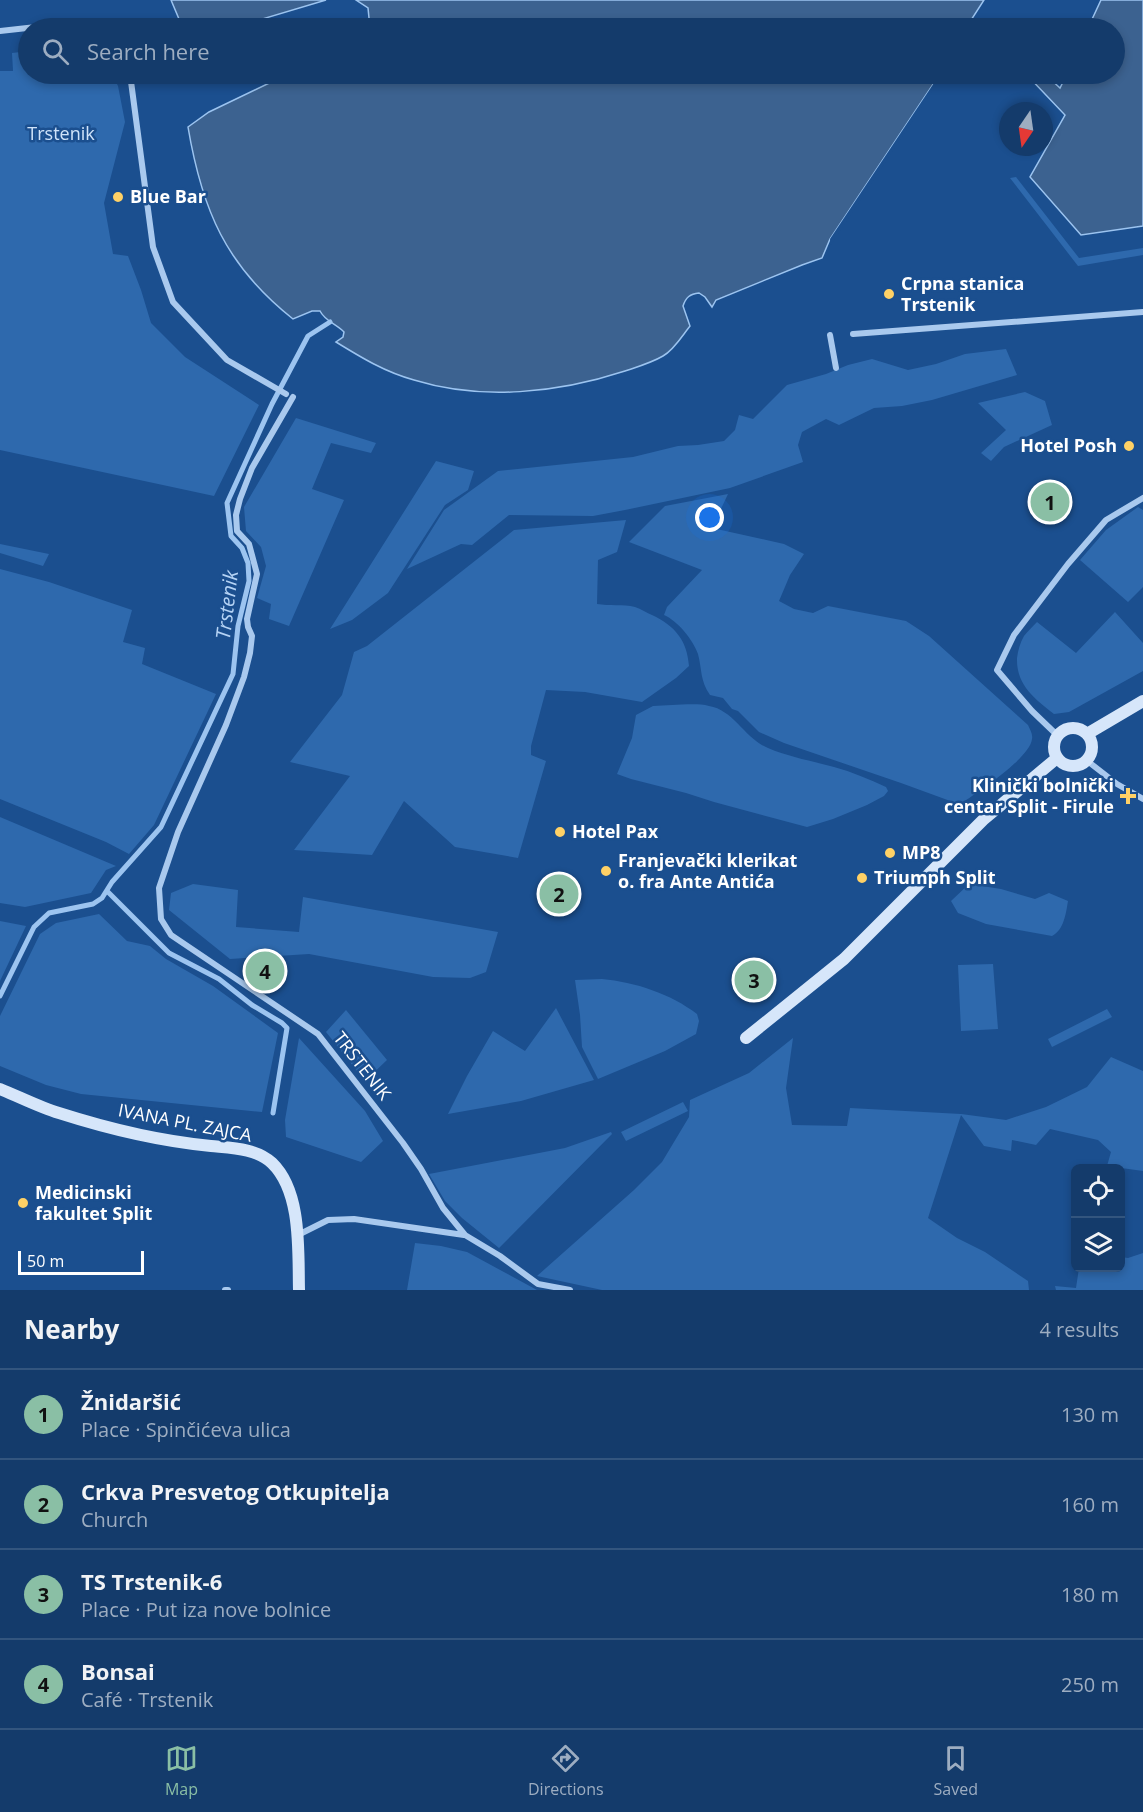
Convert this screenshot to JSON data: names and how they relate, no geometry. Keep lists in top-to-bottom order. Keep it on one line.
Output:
{"streets":{"street":["TRSTENIK","IVANA PL. ZAJCA"]},"crossings":[["TRSTENIK","IVANA PL. ZAJCA"]],"water":["Trstenik"],"parks":["Trstenik"],"places":{"other":["Blue Bar","Crpna stanica Trstenik","Hotel Posh","Hotel Pax","MP8","Franjevački klerikat o. fra Ante Antića","Triumph Split","Medicinski fakultet Split"],"health":["Klinički bolnički centar Split - Firule"]},"scale_bar":"50 m","north":"bottom","page":{"search":"Search here","pins":["1","2","4","3"],"scale":"50 m","heading":["Nearby","4 results"],"list":[{"mark":"1","name":"Žnidaršić","note":"Place · Spinčićeva ulica","value":"130 m"},{"mark":"2","name":"Crkva Presvetog Otkupitelja","note":"Church","value":"160 m"},{"mark":"3","name":"TS Trstenik-6","note":"Place · Put iza nove bolnice","value":"180 m"},{"mark":"4","name":"Bonsai","note":"Café · Trstenik","value":"250 m"}],"nav":["Map","Directions","Saved"]}}
